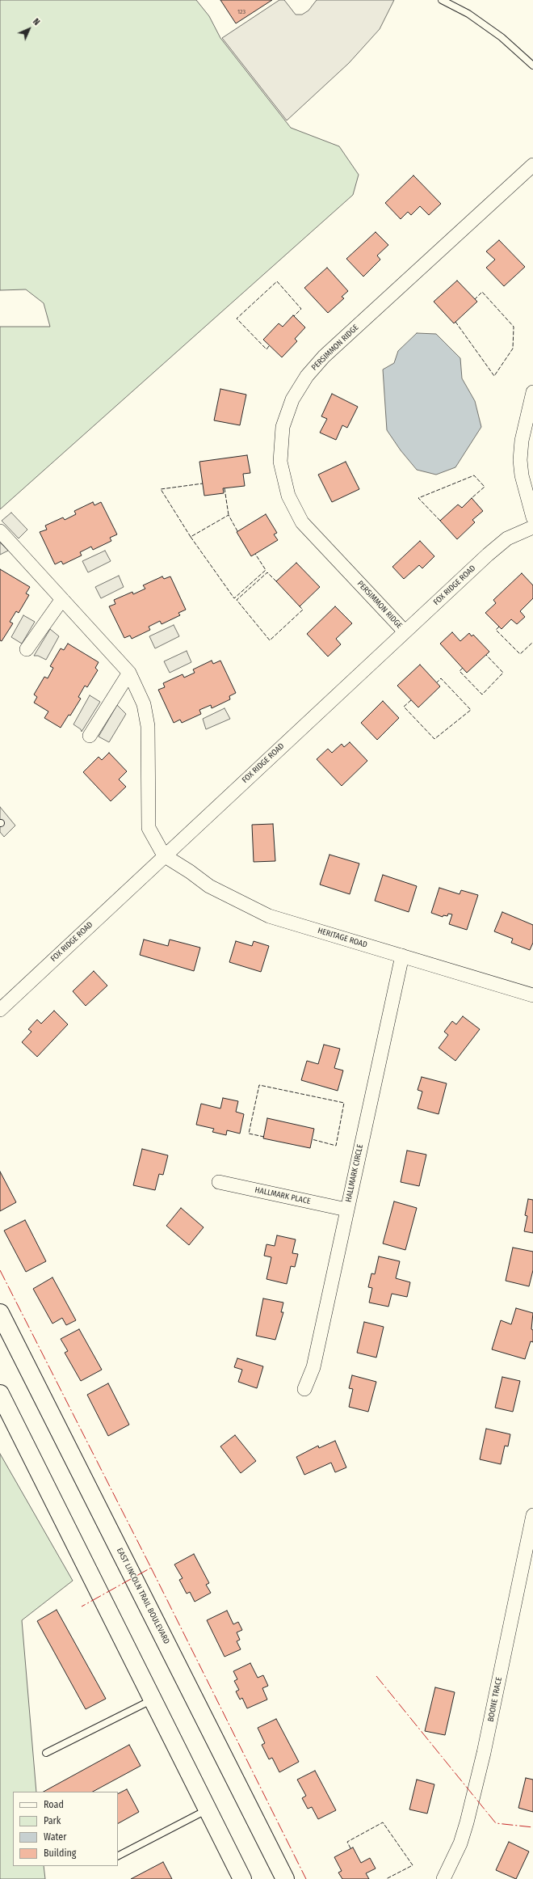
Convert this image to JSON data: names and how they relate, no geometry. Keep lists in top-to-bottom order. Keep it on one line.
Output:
{"streets":{"street":["PERSIMMON RIDGE","FOX RIDGE ROAD","HERITAGE ROAD","HALLMARK CIRCLE","HALLMARK PLACE","EAST LINCOLN TRAIL BOULEVARD","BOONE TRACE"]},"crossings":[["PERSIMMON RIDGE","FOX RIDGE ROAD"],["FOX RIDGE ROAD","HERITAGE ROAD"],["HERITAGE ROAD","HALLMARK CIRCLE"],["HALLMARK CIRCLE","HALLMARK PLACE"]],"house_numbers":["123"],"legend":["Road","Park","Water","Building"],"north":"top right"}
